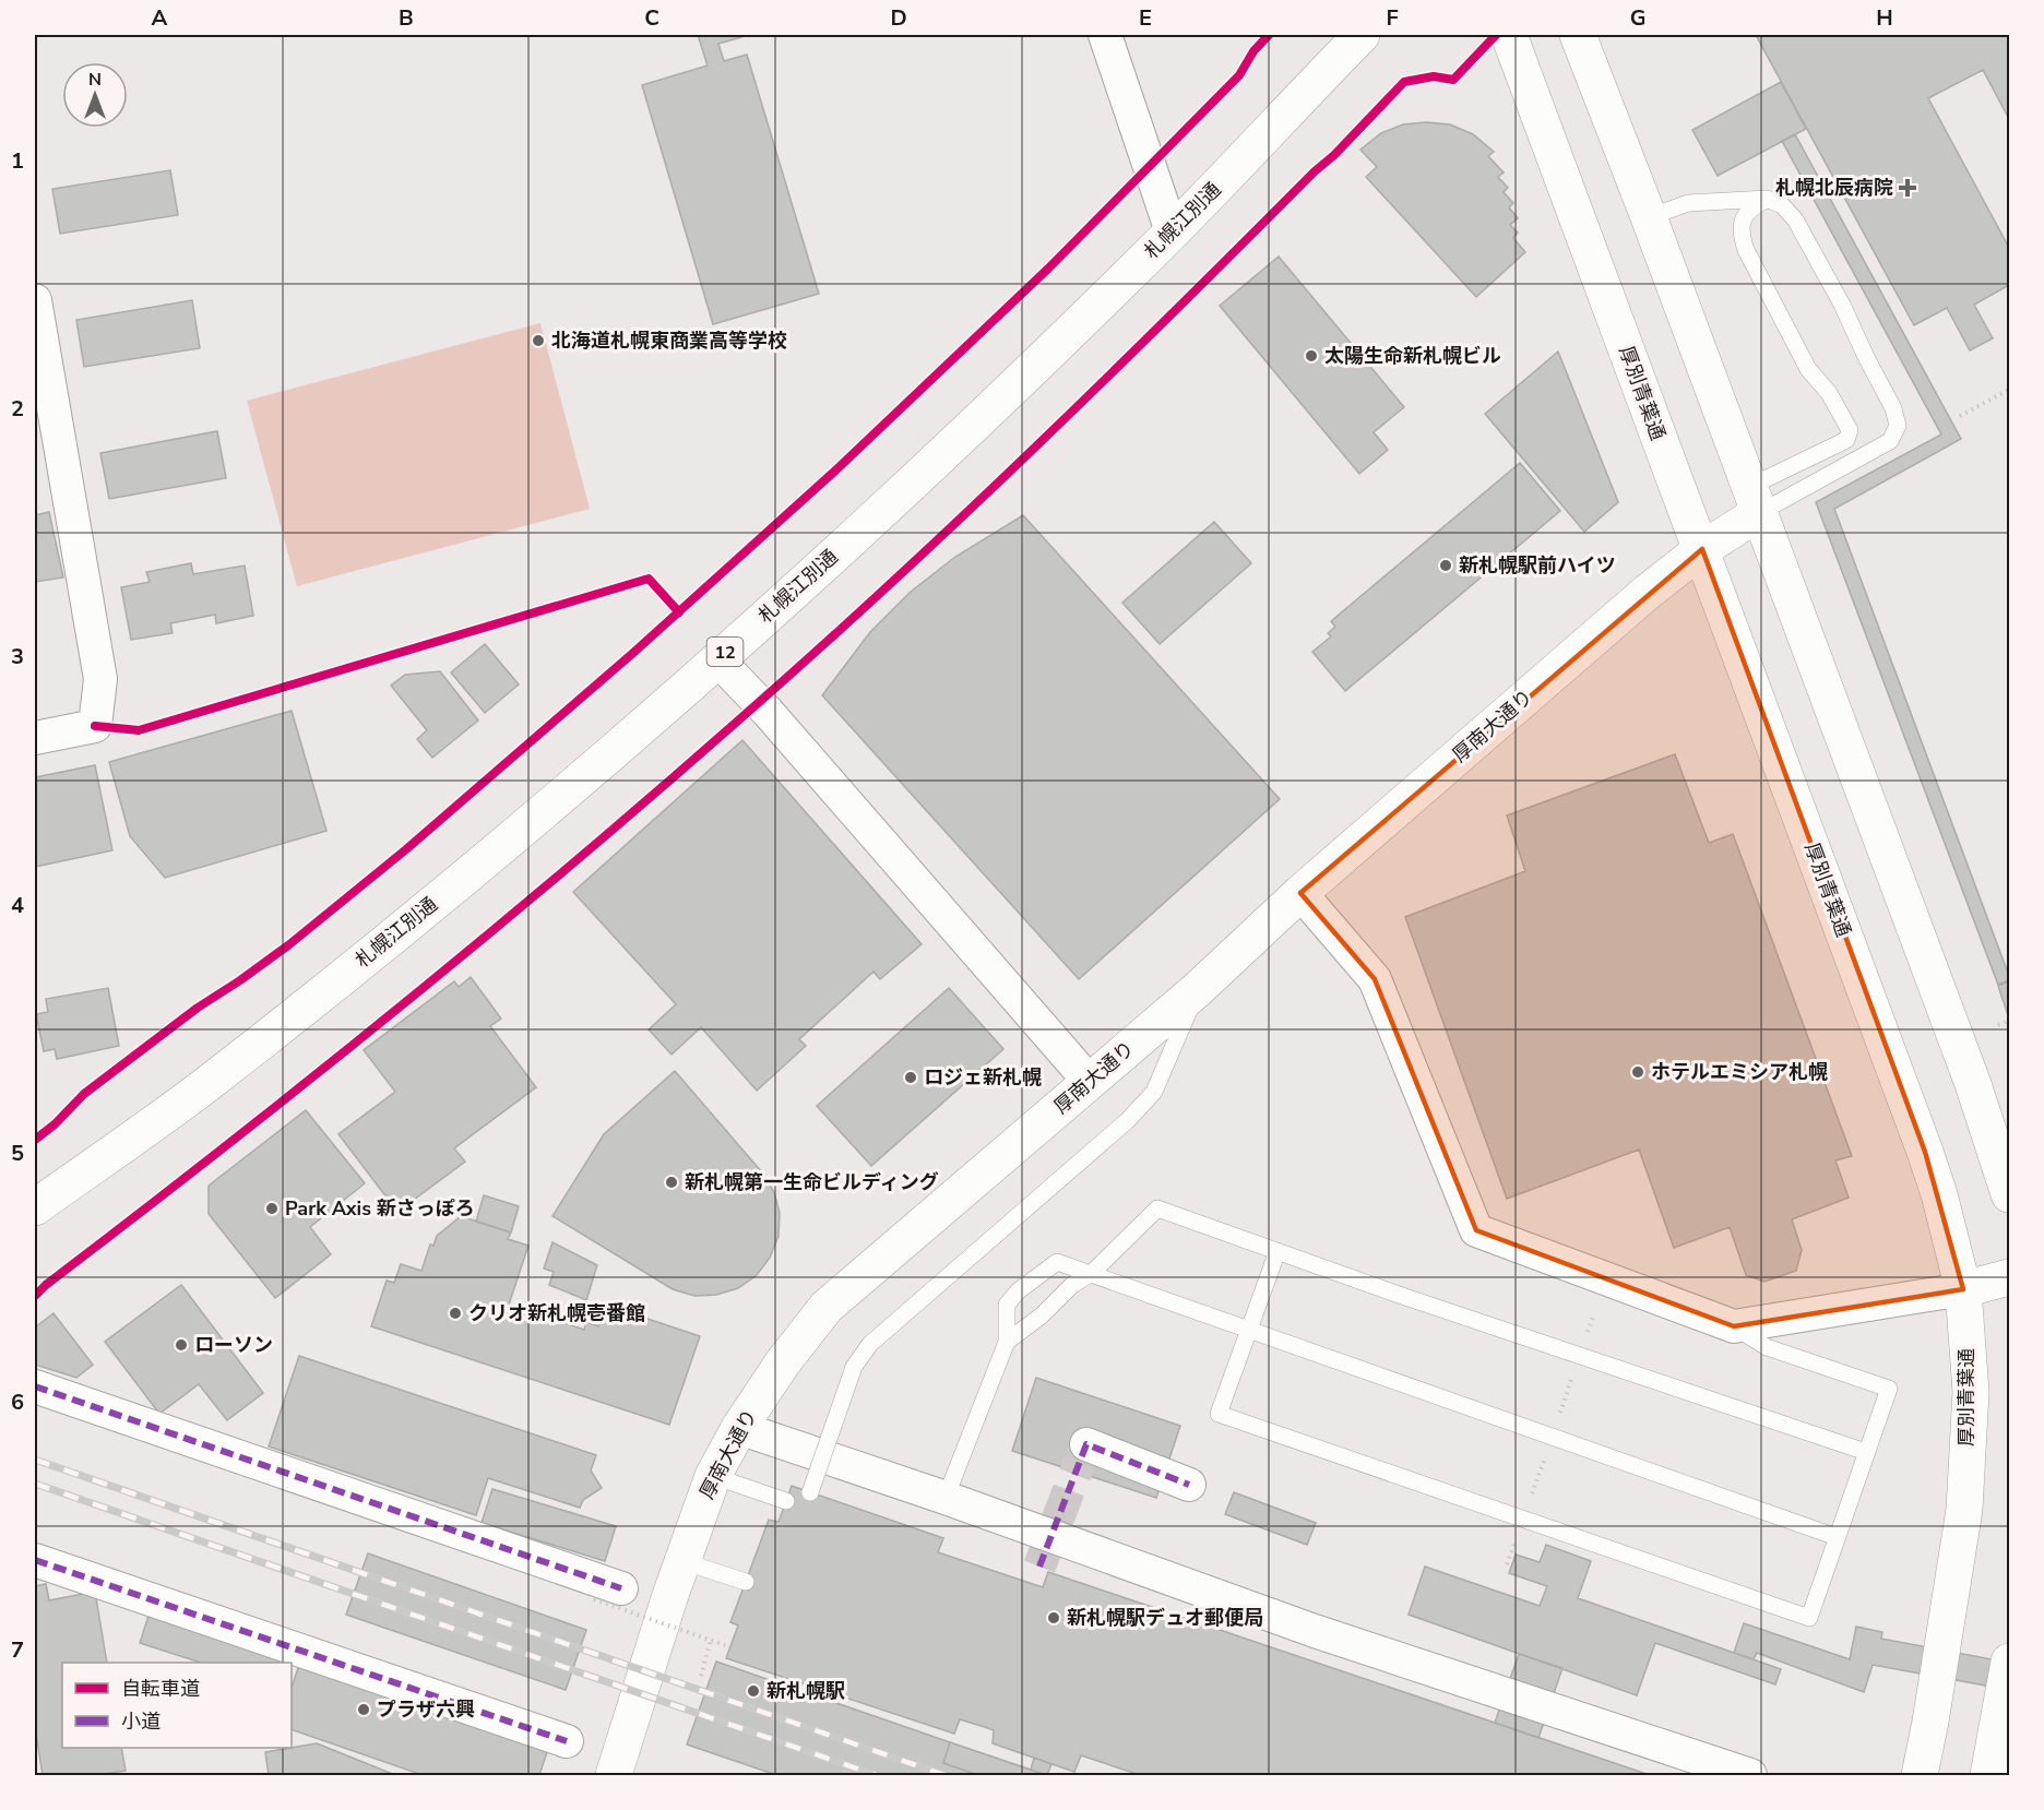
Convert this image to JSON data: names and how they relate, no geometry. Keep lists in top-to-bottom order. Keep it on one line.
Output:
{"streets":{"main road":["札幌江別通","厚別青葉通","12","厚南大通り"]},"crossings":[["厚別青葉通","厚南大通り"]],"places":{"health":["札幌北辰病院"],"other":["北海道札幌東商業高等学校","太陽生命新札幌ビル","新札幌駅前ハイツ","ホテルエミシア札幌","ロジェ新札幌","新札幌第一生命ビルディング","Park Axis 新さっぽろ","クリオ新札幌壱番館","ローソン","新札幌駅デュオ郵便局","新札幌駅","プラザ六興"]},"legend":["自転車道","小道"],"north":"top","grid":{"columns":["A","B","C","D","E","F","G","H"],"rows":["1","2","3","4","5","6","7"]}}
